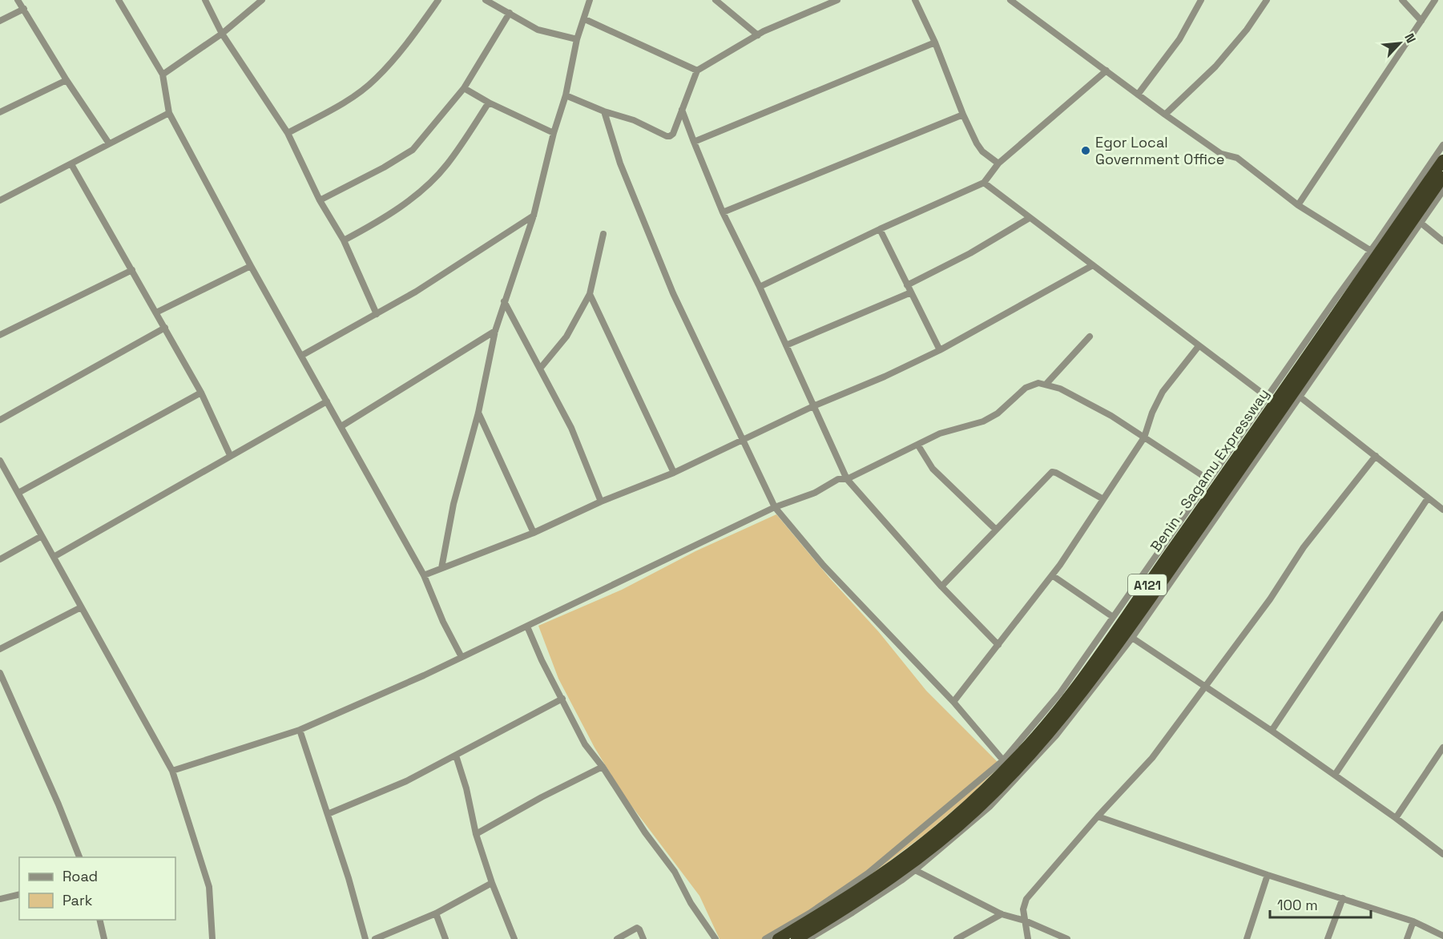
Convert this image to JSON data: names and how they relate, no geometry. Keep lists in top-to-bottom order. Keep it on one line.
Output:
{"streets":{"highway":["Benin - Sagamu Expressway","A121"]},"crossings":[["Benin - Sagamu Expressway","A121"]],"places":["Egor Local Government Office"],"legend":["Road","Park"],"scale_bar":"100 m","north":"top right"}
